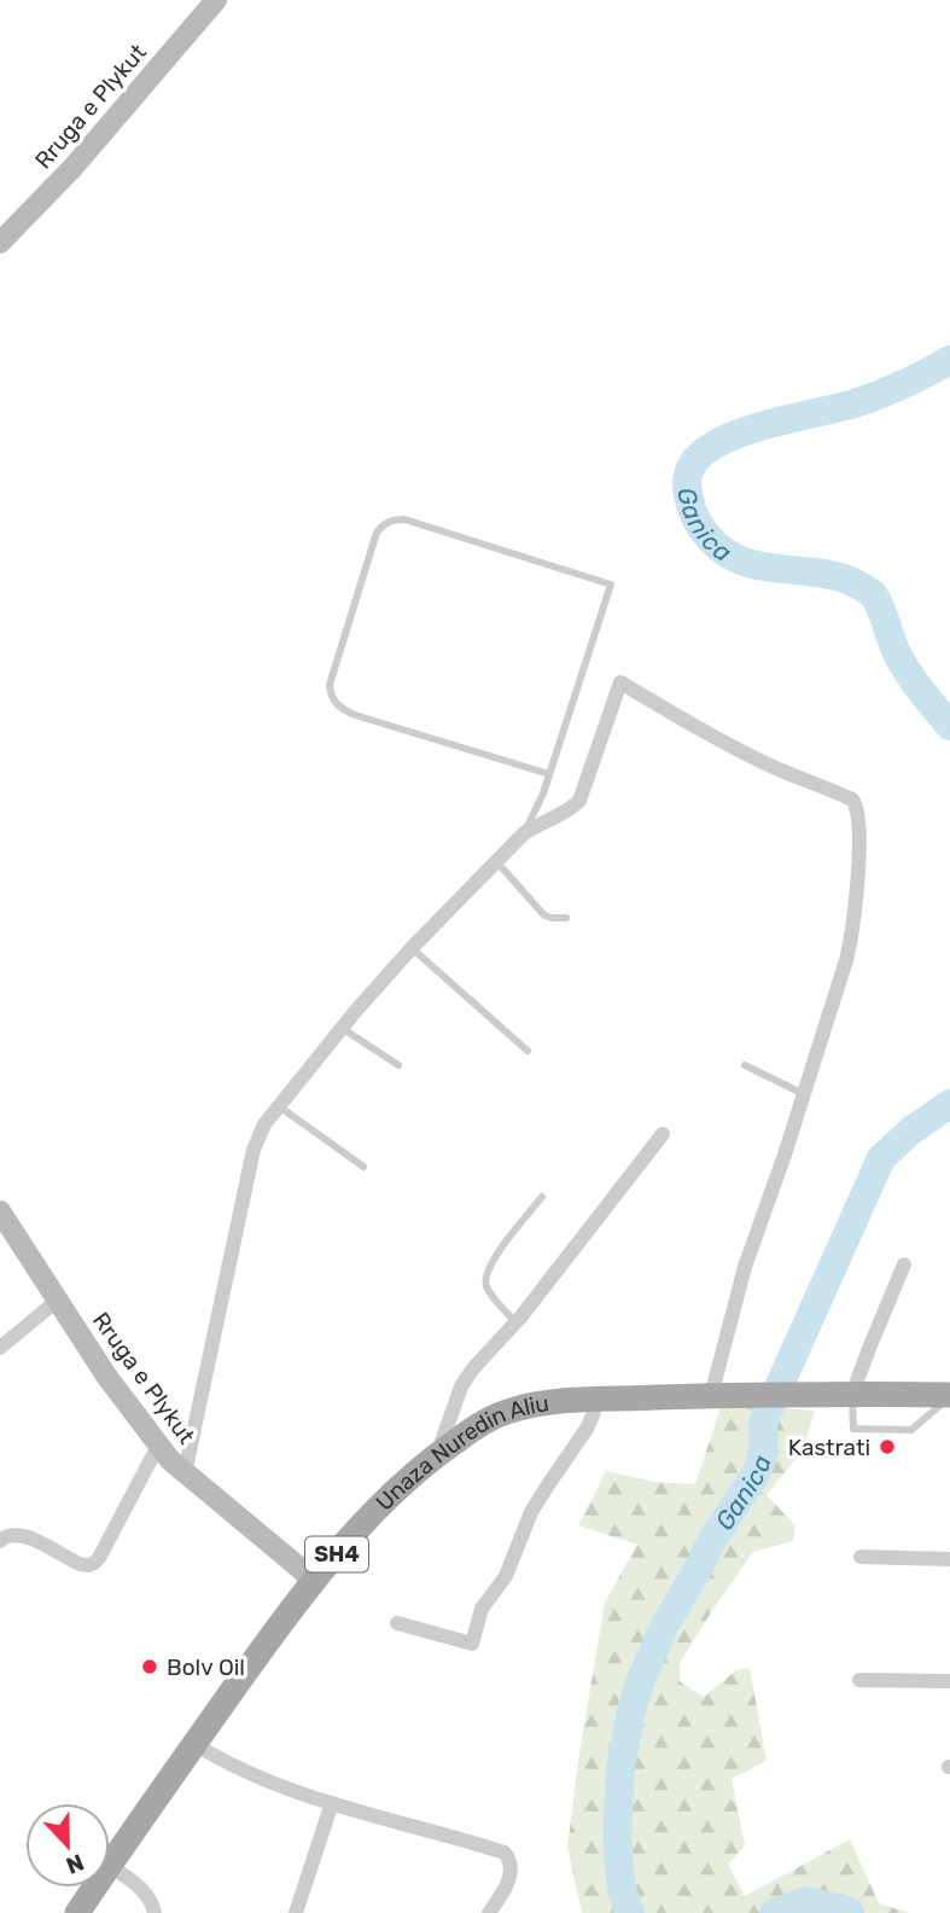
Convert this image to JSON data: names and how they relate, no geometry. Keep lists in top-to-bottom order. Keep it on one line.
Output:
{"streets":{"main road":["Unaza Nuredin Aliu","SH4"],"street":["Rruga e Plykut"]},"crossings":[["Rruga e Plykut","Unaza Nuredin Aliu"]],"water":["Ganica"],"places":["Kastrati","Bolv Oil"],"north":"bottom"}
